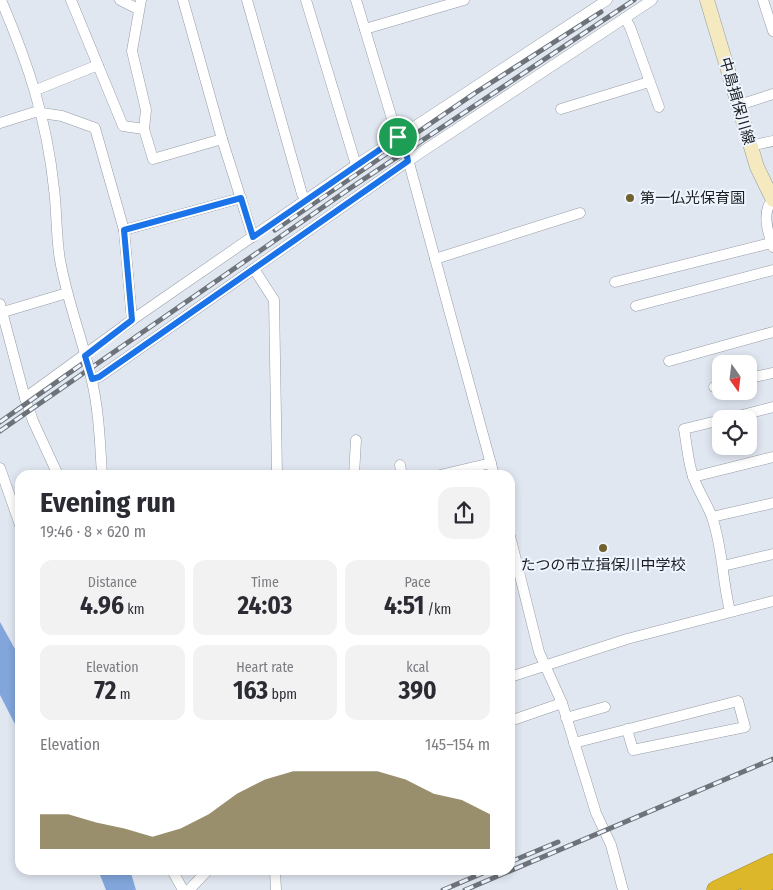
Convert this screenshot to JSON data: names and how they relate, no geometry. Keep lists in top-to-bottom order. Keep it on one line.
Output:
{"streets":{"main road":["中島揖保川線"]},"places":["第一仏光保育園","たつの市立揖保川中学校"],"north":"bottom","page":{"heading":["Evening run","19:46 · 8 × 620 m"],"stats":[["Distance","4.96 km"],["Time","24:03"],["Pace","4:51 /km"],["Elevation","72 m"],["Heart rate","163 bpm"],["kcal","390"]],"chart":["Elevation","145–154 m"]}}
